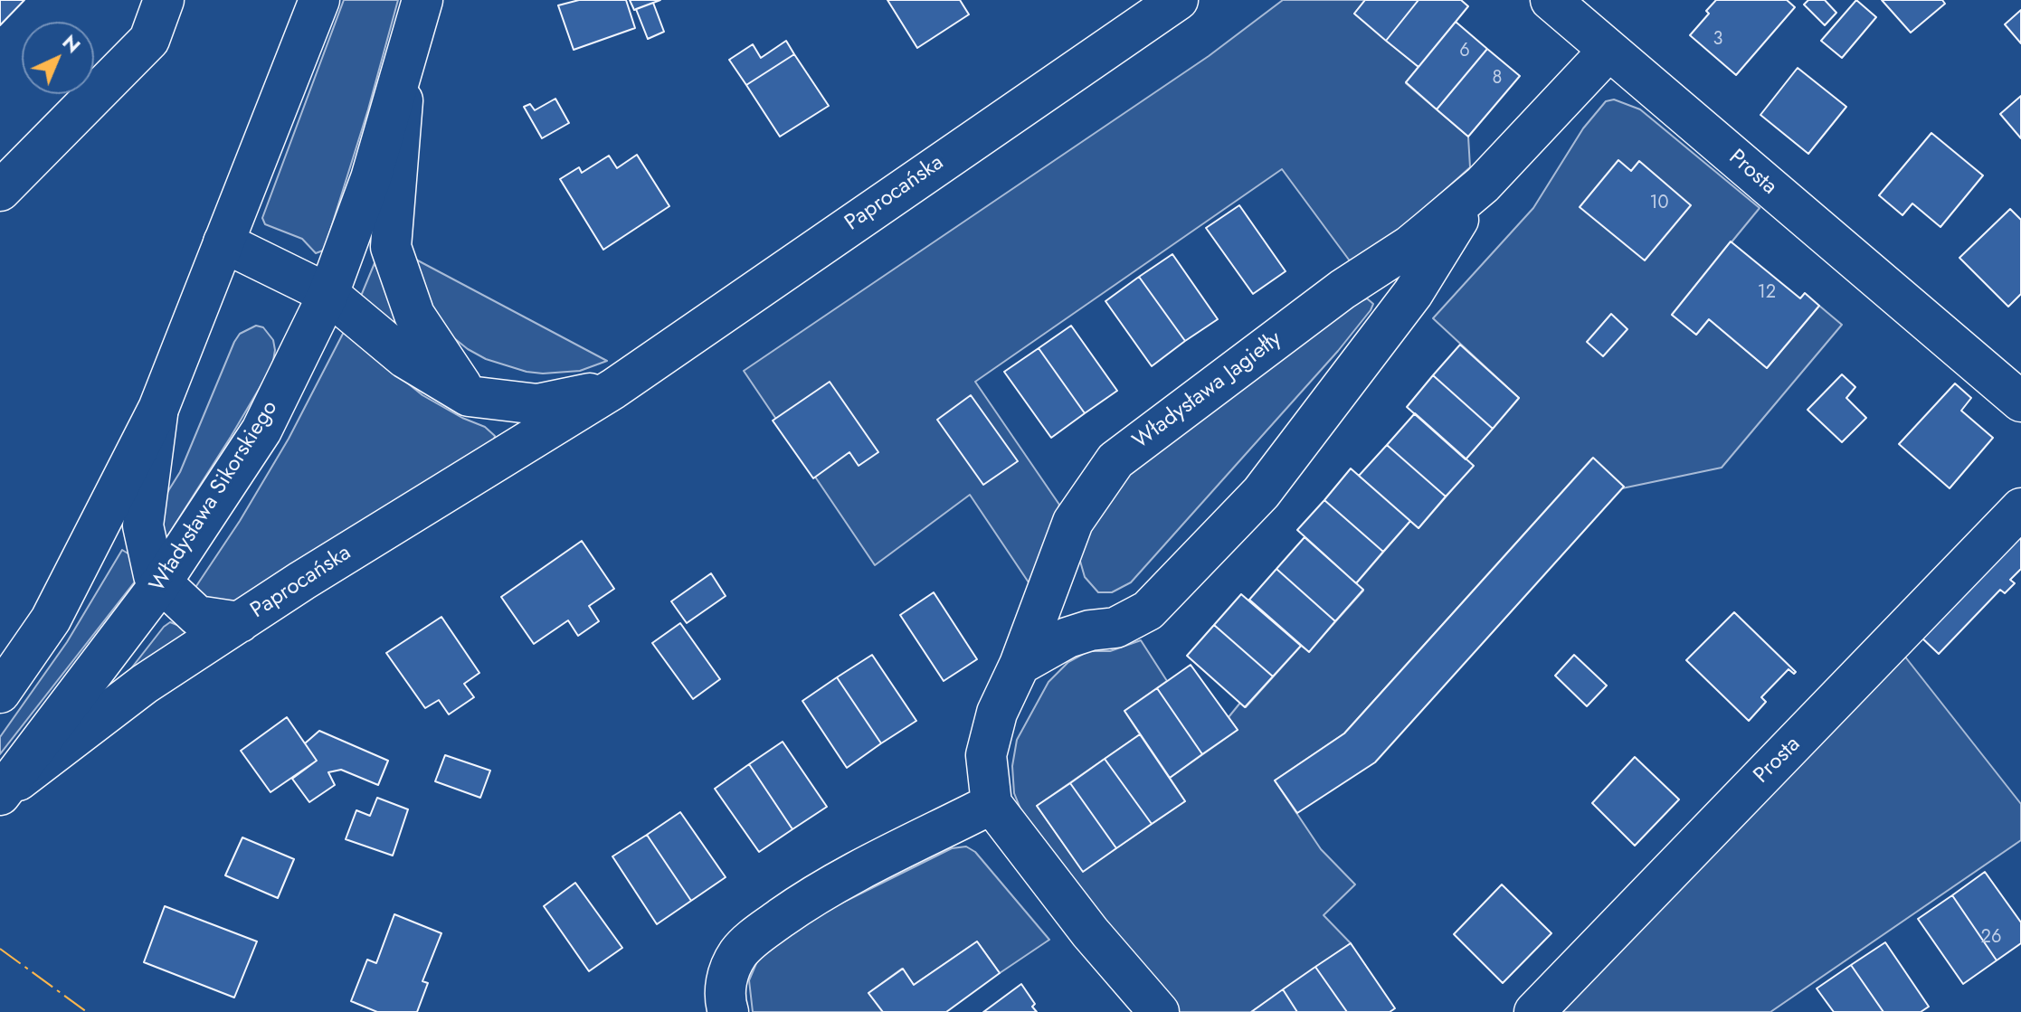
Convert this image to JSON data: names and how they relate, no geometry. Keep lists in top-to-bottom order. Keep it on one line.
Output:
{"streets":{"street":["Prosta","Paprocańska","Władysława Jagiełły","Władysława Sikorskiego"]},"crossings":[["Prosta","Władysława Jagiełły"],["Paprocańska","Władysława Sikorskiego"]],"house_numbers":["3","6","8","10","12","26"],"north":"top right"}
